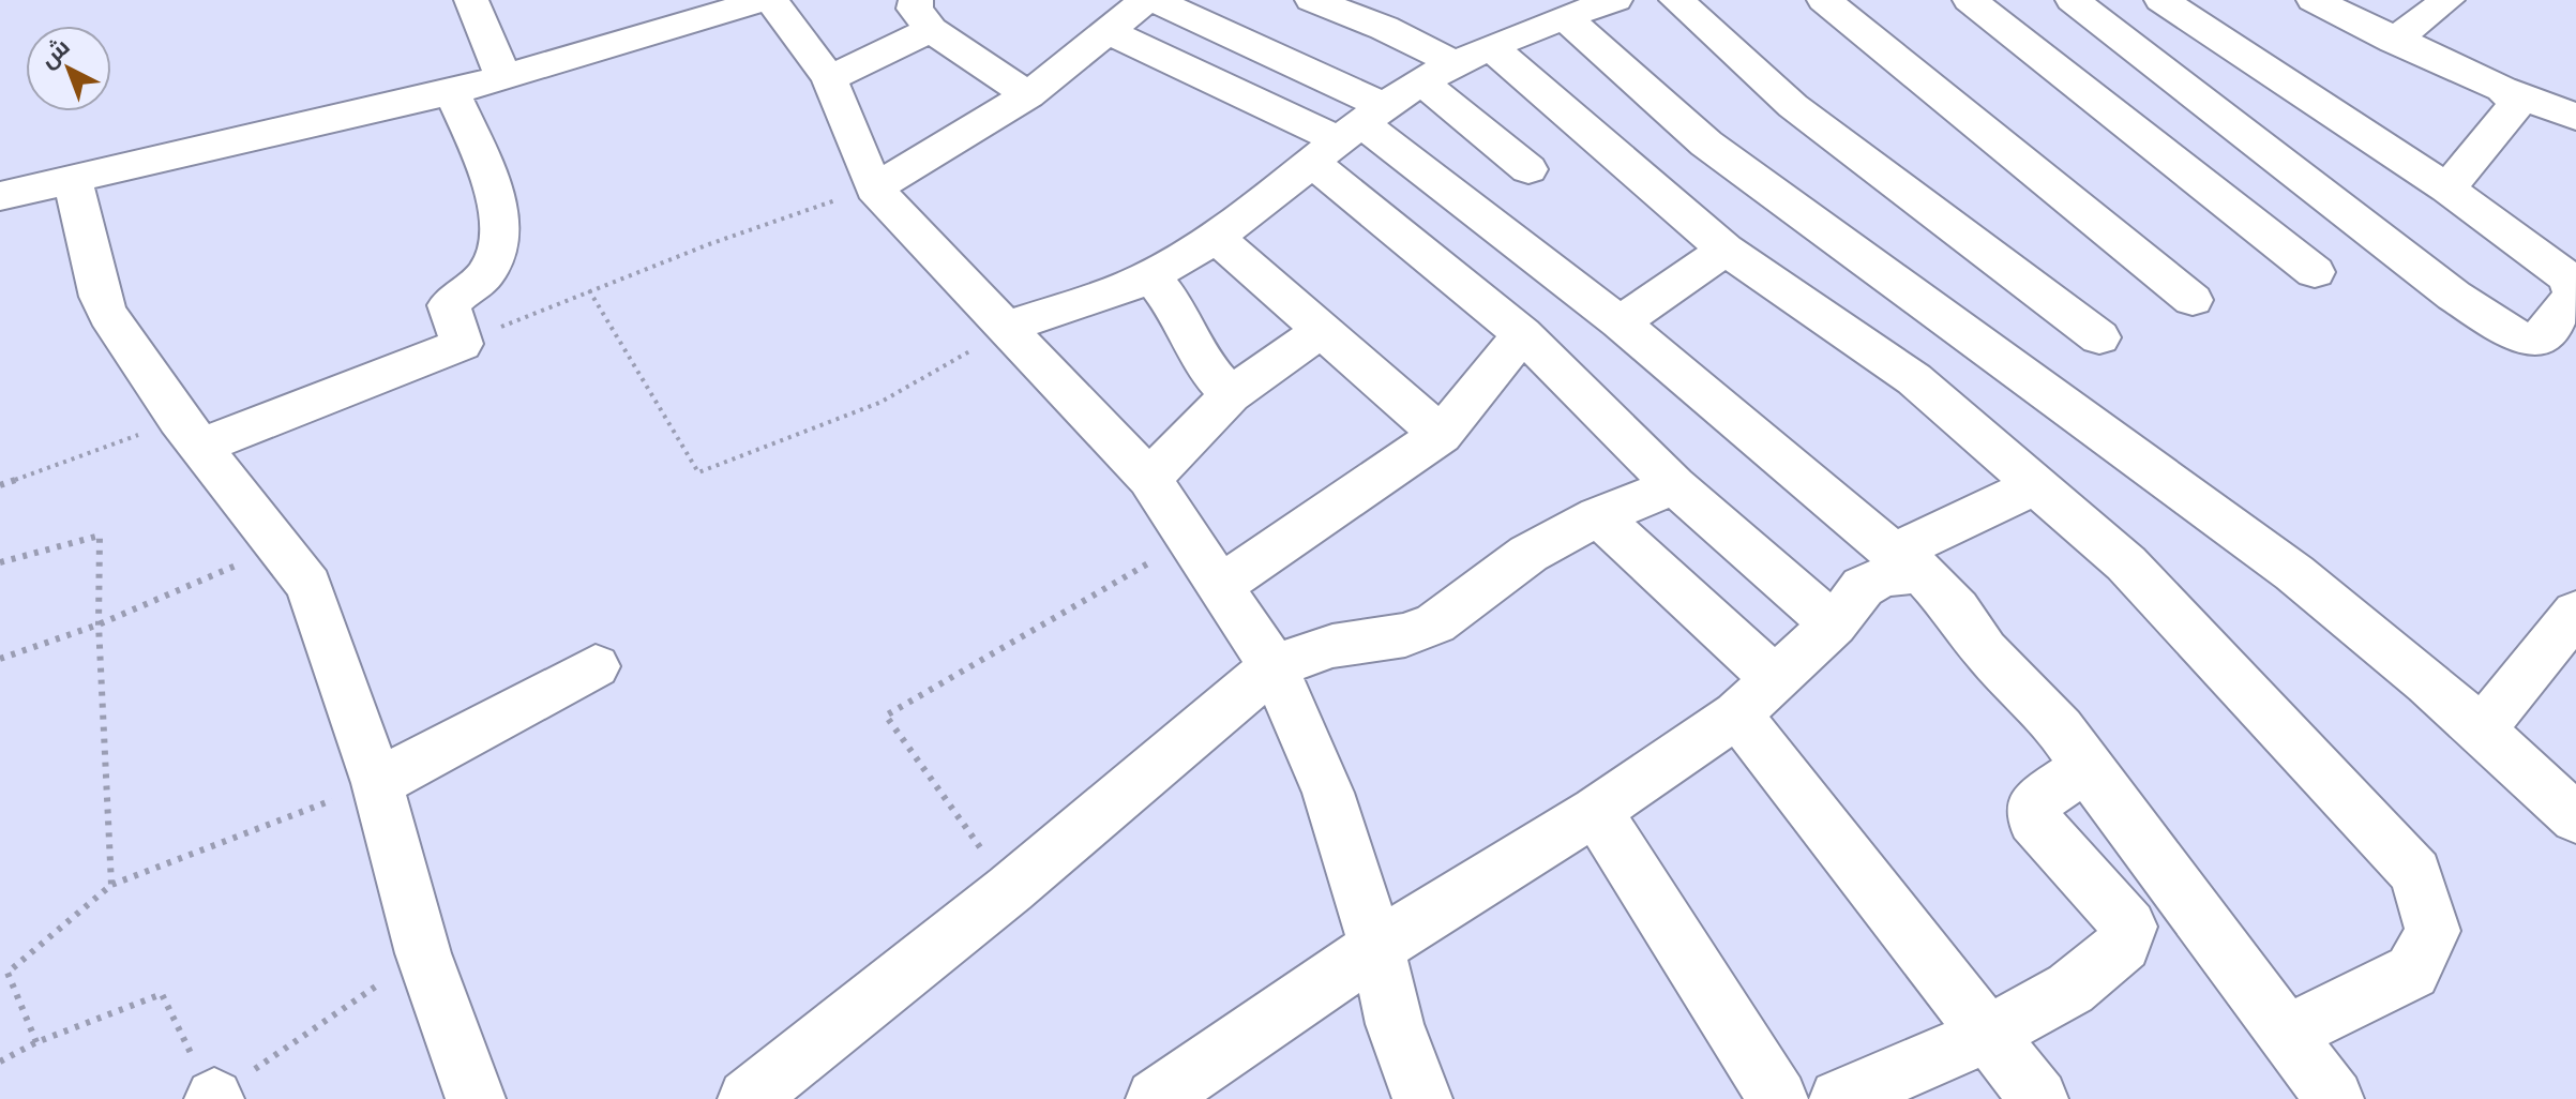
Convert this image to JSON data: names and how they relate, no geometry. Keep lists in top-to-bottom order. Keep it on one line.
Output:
{"north":"top left"}
